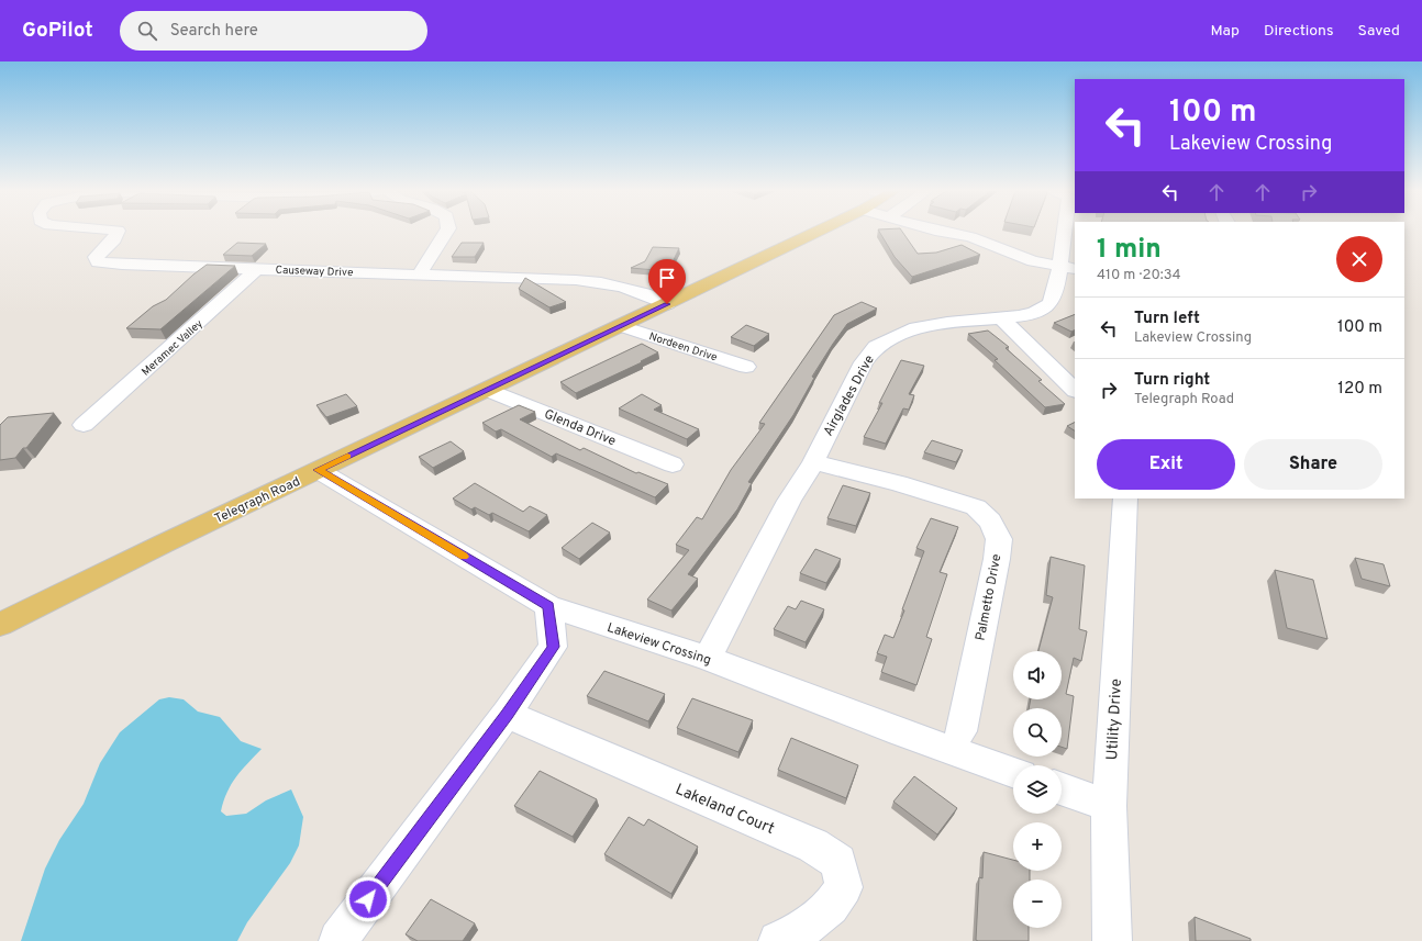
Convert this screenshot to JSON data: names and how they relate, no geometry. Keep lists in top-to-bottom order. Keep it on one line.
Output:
{"streets":{"main road":["Telegraph Road"],"street":["Causeway Drive","Nordeen Drive","Meramec Valley","Airglades Drive","Glenda Drive","Palmetto Drive","Lakeview Crossing","Utility Drive","Lakeland Court"]},"crossings":[["Causeway Drive","Meramec Valley"],["Causeway Drive","Telegraph Road"],["Nordeen Drive","Telegraph Road"],["Airglades Drive","Palmetto Drive"],["Glenda Drive","Telegraph Road"],["Telegraph Road","Lakeview Crossing"]],"page":{"header":"GoPilot","search":"Search here","nav":["Map","Directions","Saved"],"turn":["100 m","Lakeview Crossing"],"heading":["1 min","410 m · 20:34"],"list":[{"name":"Turn left","note":"Lakeview Crossing","value":"100 m"},{"name":"Turn right","note":"Telegraph Road","value":"120 m"}],"buttons":["Exit","Share"],"map_buttons":["+","−"]}}
